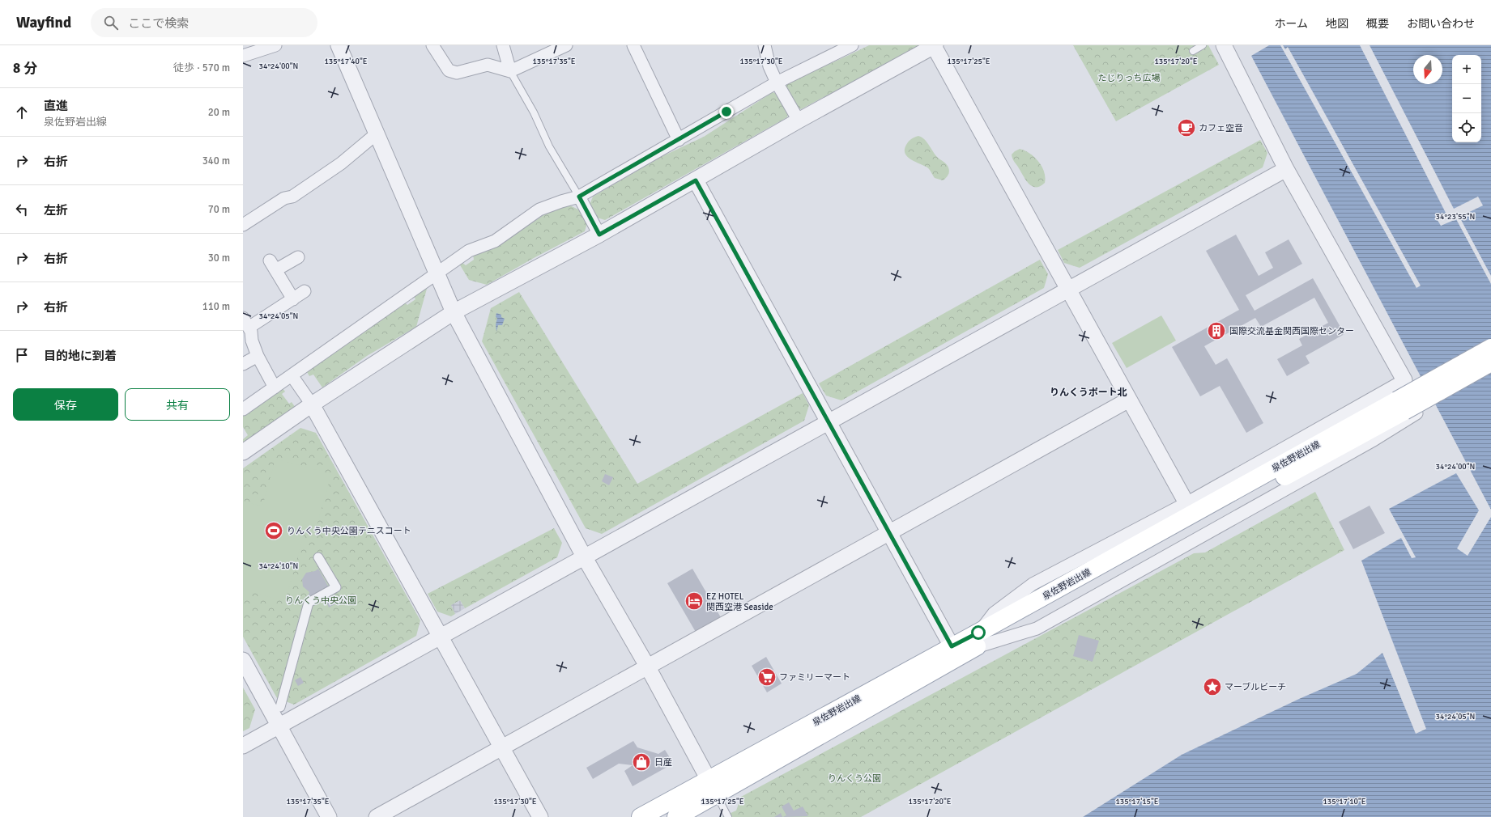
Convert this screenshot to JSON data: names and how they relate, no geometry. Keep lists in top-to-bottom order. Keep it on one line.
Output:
{"streets":{"main road":["泉佐野岩出線"]},"districts":["りんくうポート北"],"parks":["たじりっち広場","りんくう中央公園","りんくう公園"],"places":{"cafe":["カフェ空音"],"building":["国際交流基金関西国際センター"],"sports":["りんくう中央公園テニスコート"],"hotel":["EZ HOTEL 関西空港 Seaside"],"supermarket":["ファミリーマート"],"place":["マーブルビーチ"],"shop":["日産"]},"north":"bottom","page":{"header":"Wayfind","search":"ここで検索","nav":["ホーム","地図","概要","お問い合わせ"],"heading":["8 分","徒歩 · 570 m"],"map_buttons":["+","−"],"list":[["直進","泉佐野岩出線","20 m"],["右折","340 m"],["左折","70 m"],["右折","30 m"],["右折","110 m"],"目的地に到着"],"buttons":["保存","共有"]},"coordinates":["135°17'40\"E","135°17'35\"E","135°17'30\"E","135°17'25\"E","135°17'20\"E","34°24'00\"N","34°23'55\"N","34°24'05\"N","34°24'10\"N","135°17'15\"E","135°17'10\"E"]}
